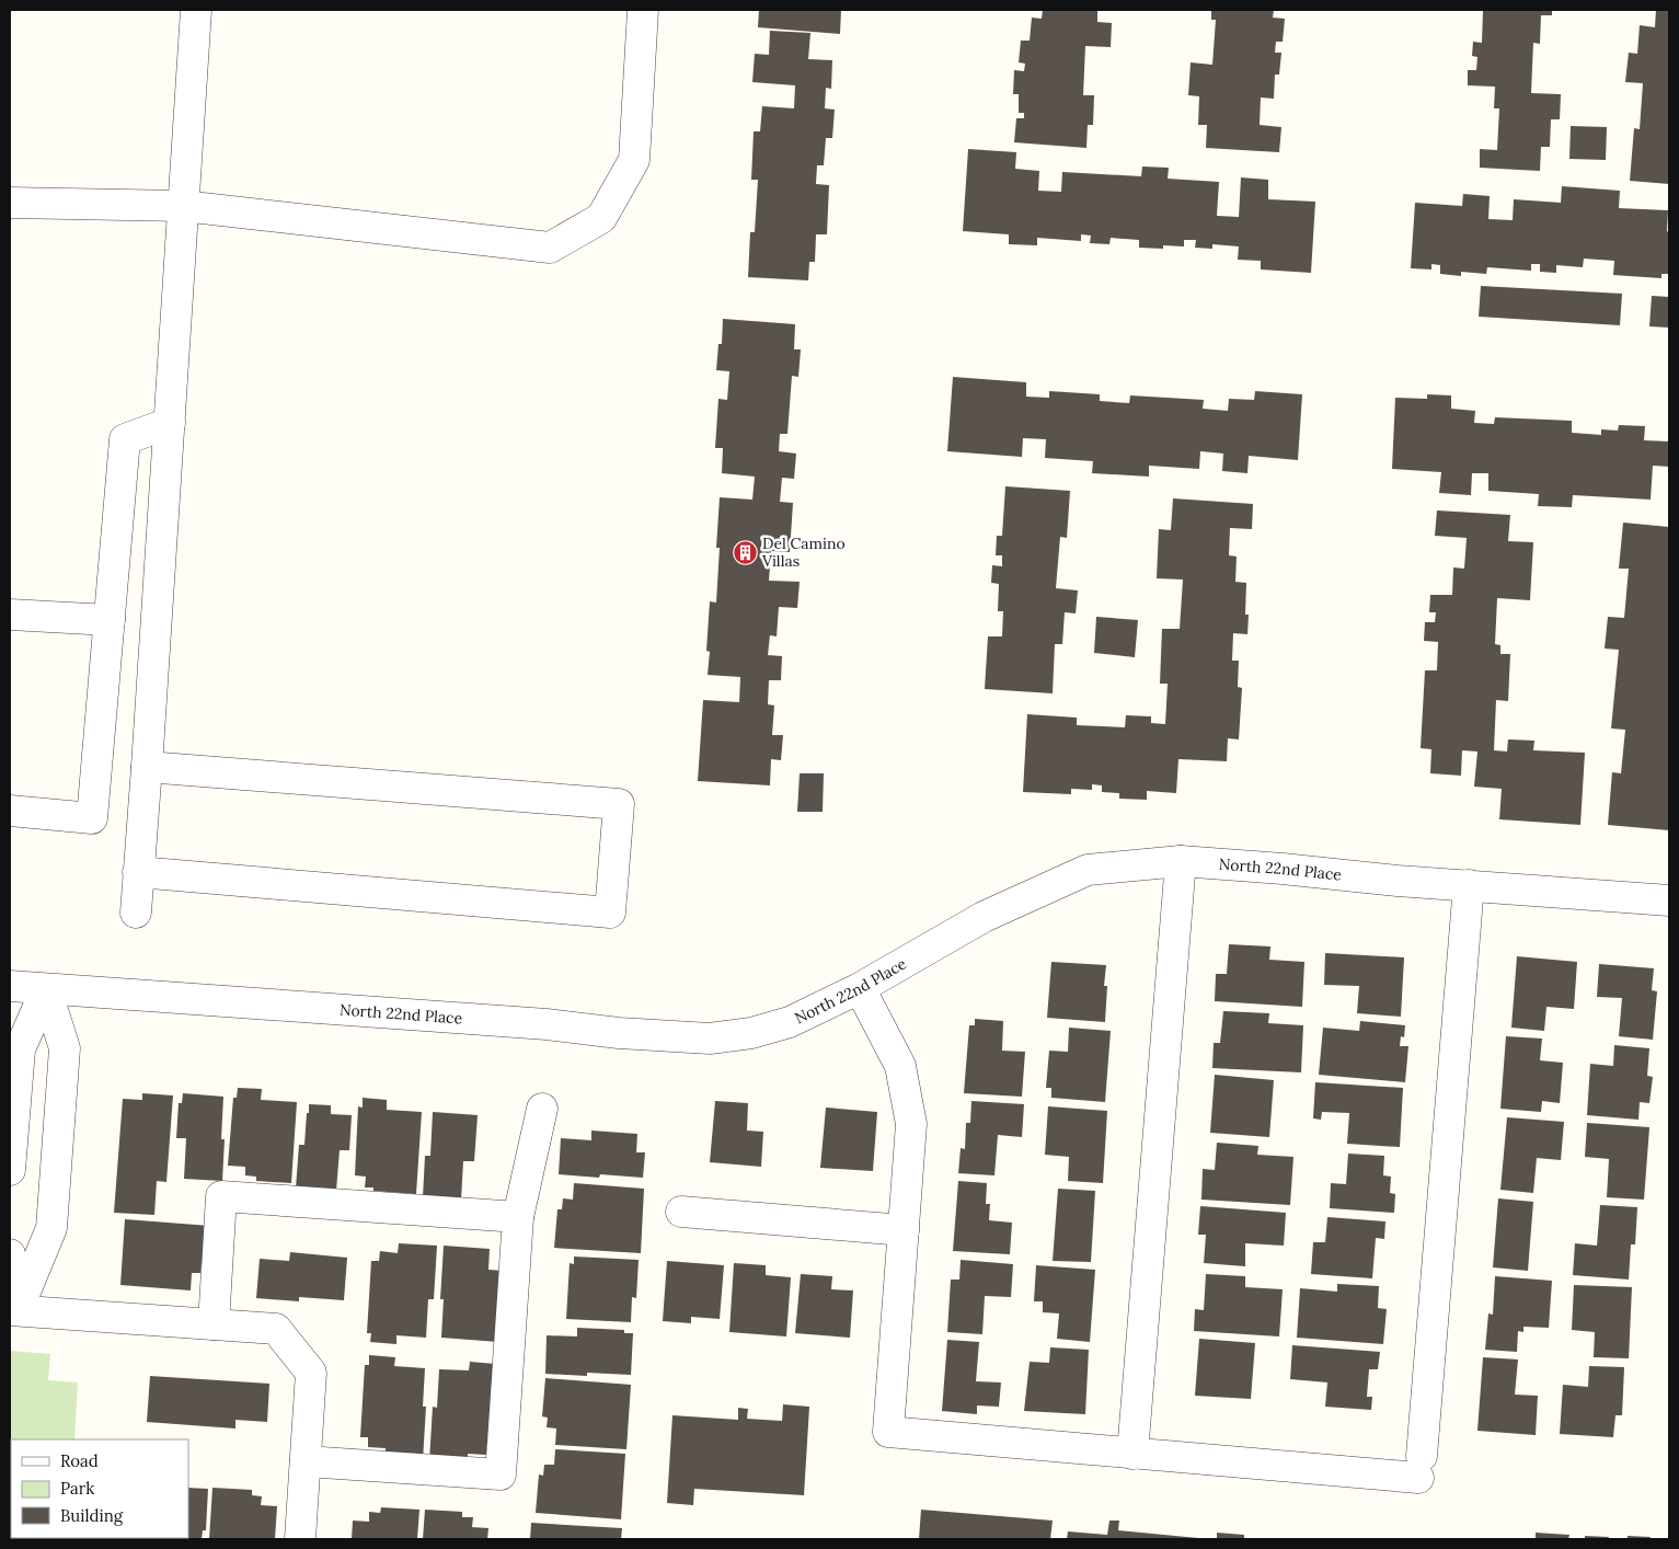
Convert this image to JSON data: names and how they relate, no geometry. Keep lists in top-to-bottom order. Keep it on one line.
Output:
{"streets":{"street":["North 22nd Place"]},"places":{"building":["Del Camino Villas"]},"legend":["Road","Park","Building"]}
